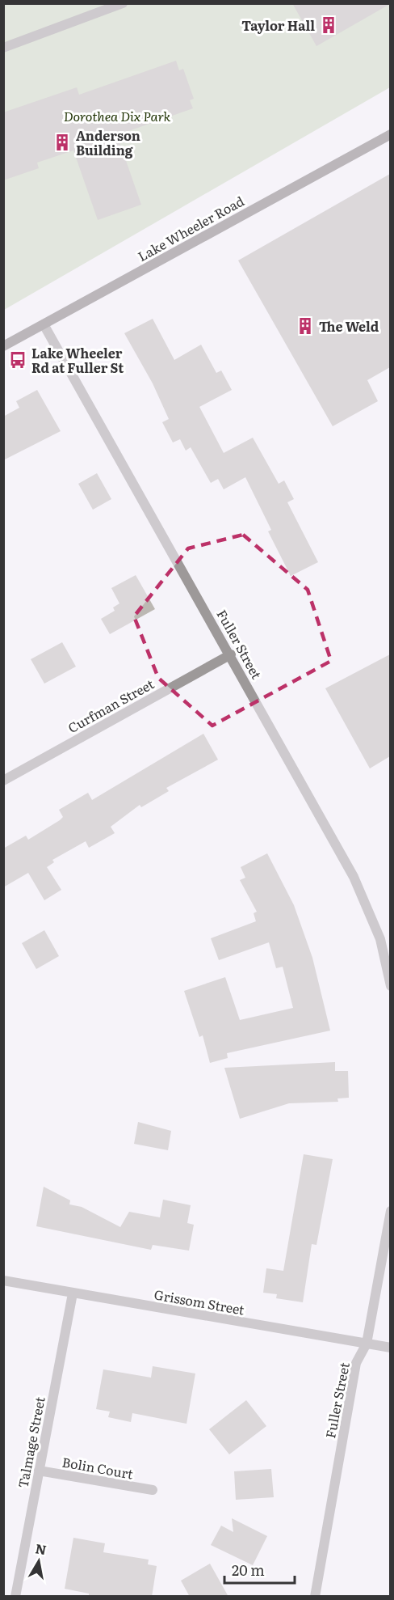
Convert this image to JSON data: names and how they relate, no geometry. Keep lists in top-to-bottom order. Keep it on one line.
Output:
{"streets":{"main road":["Lake Wheeler Road"],"street":["Fuller Street","Curfman Street","Grissom Street","Talmage Street","Bolin Court"]},"crossings":[["Lake Wheeler Road","Fuller Street"],["Fuller Street","Curfman Street"],["Fuller Street","Grissom Street"],["Grissom Street","Talmage Street"],["Talmage Street","Bolin Court"]],"parks":["Dorothea Dix Park"],"places":{"building":["Taylor Hall","Anderson Building","The Weld"],"bus stop":["Lake Wheeler Rd at Fuller St"]},"scale_bar":"20 m","north":"top"}
